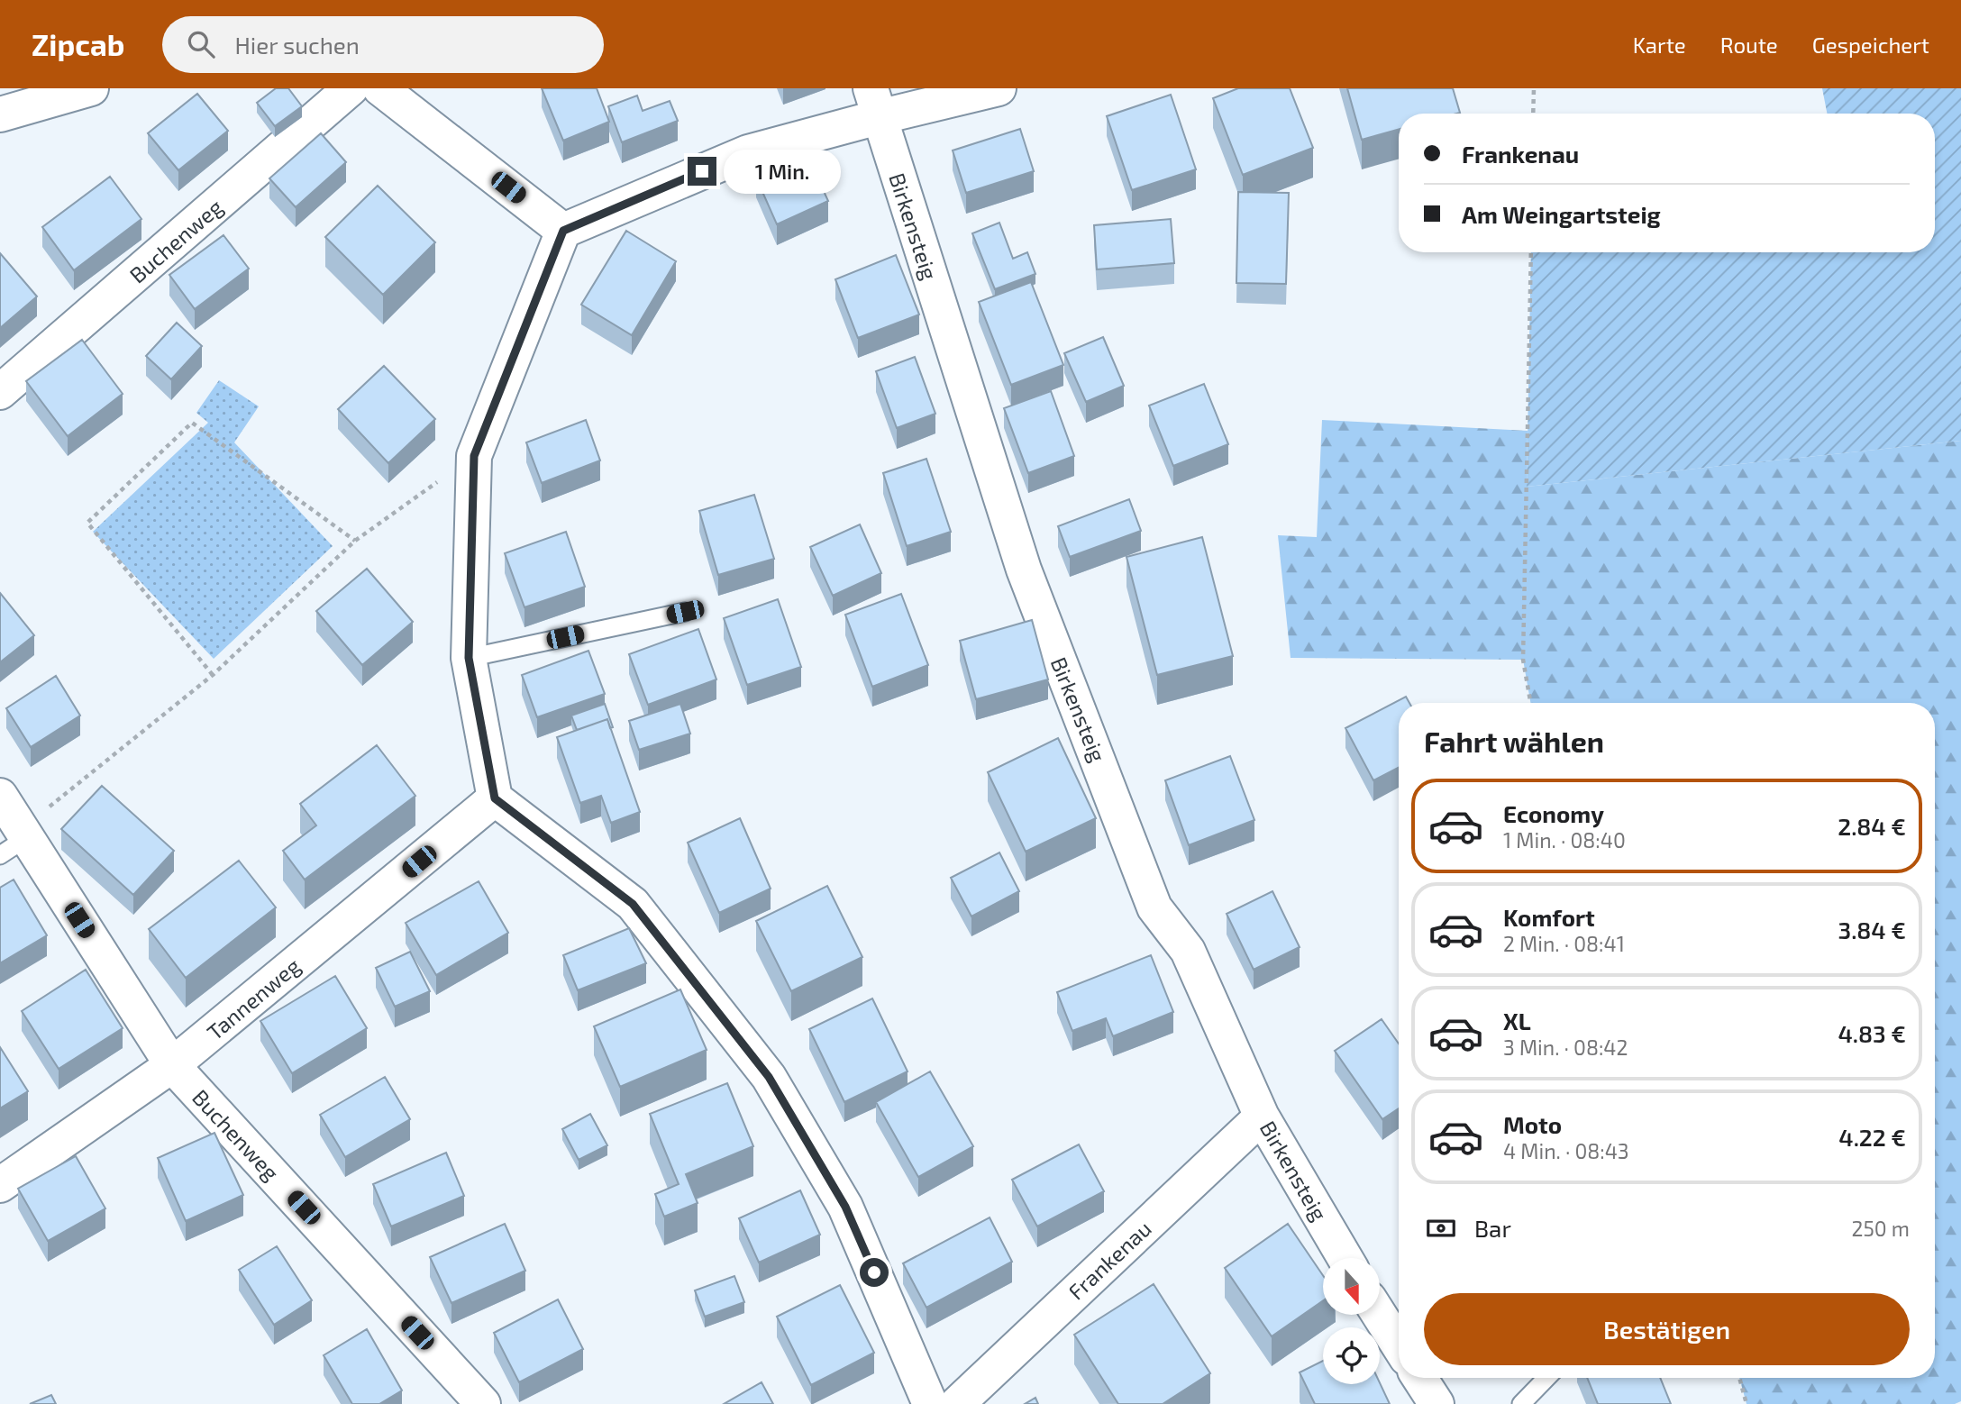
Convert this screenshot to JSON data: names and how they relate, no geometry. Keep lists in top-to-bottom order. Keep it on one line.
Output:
{"streets":{"street":["Birkensteig","Buchenweg","Tannenweg","Frankenau"]},"crossings":[["Birkensteig","Frankenau"],["Buchenweg","Tannenweg"]],"north":"bottom","page":{"header":"Zipcab","search":"Hier suchen","nav":["Karte","Route","Gespeichert"],"banner":["Frankenau","Am Weingartsteig"],"bubble":"1 Min.","heading":"Fahrt wählen","list":[{"name":"Economy","note":"1 Min. · 08:40","value":"2.84 €"},{"name":"Komfort","note":"2 Min. · 08:41","value":"3.84 €"},{"name":"XL","note":"3 Min. · 08:42","value":"4.83 €"},{"name":"Moto","note":"4 Min. · 08:43","value":"4.22 €"}],"pay":["Bar","250 m"],"buttons":"Bestätigen"}}
